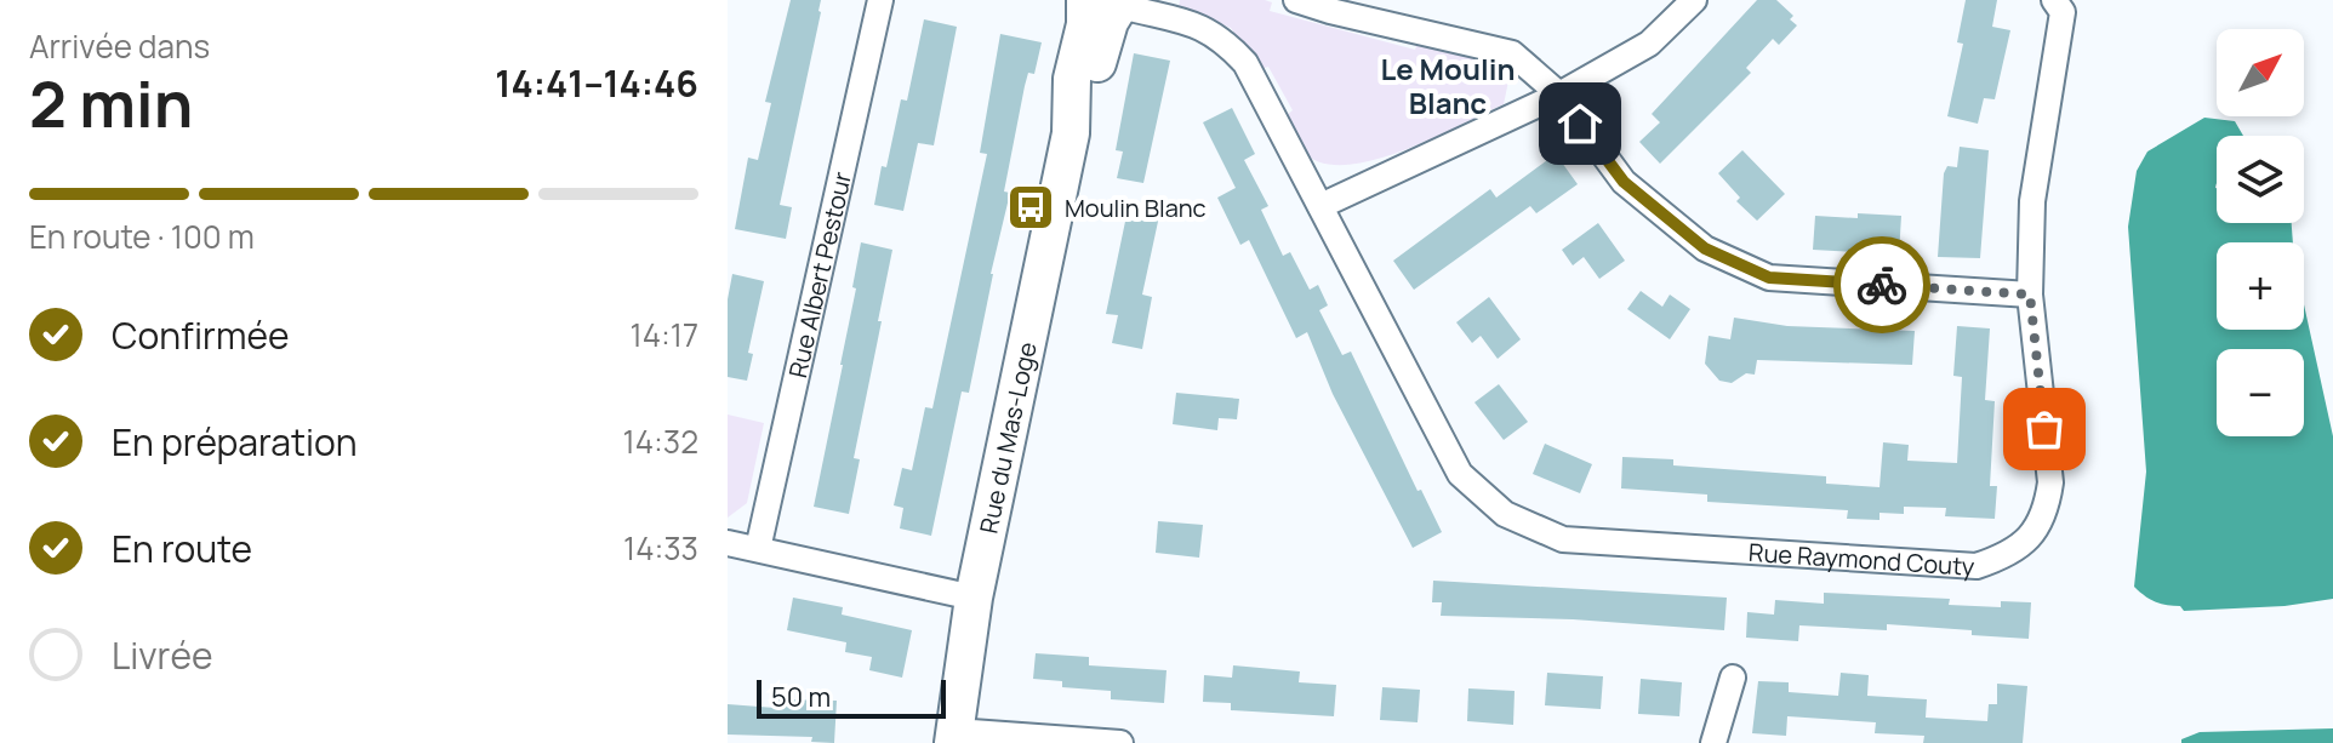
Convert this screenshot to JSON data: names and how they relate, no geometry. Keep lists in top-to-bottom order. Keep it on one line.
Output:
{"streets":{"main road":["Rue du Mas-Loge"],"street":["Rue Albert Pestour","Rue Raymond Couty"]},"crossings":[["Rue du Mas-Loge","Rue Raymond Couty"]],"districts":["Le Moulin Blanc"],"places":{"bus stop":["Moulin Blanc"]},"scale_bar":"50 m","north":"top right","page":{"heading":["2 min","Arrivée dans","14:41–14:46"],"map_buttons":["+","−"],"bar":"En route · 100 m","list":[["Confirmée","14:17"],["En préparation","14:32"],["En route","14:33"],"Livrée"],"scale":"50 m"}}
